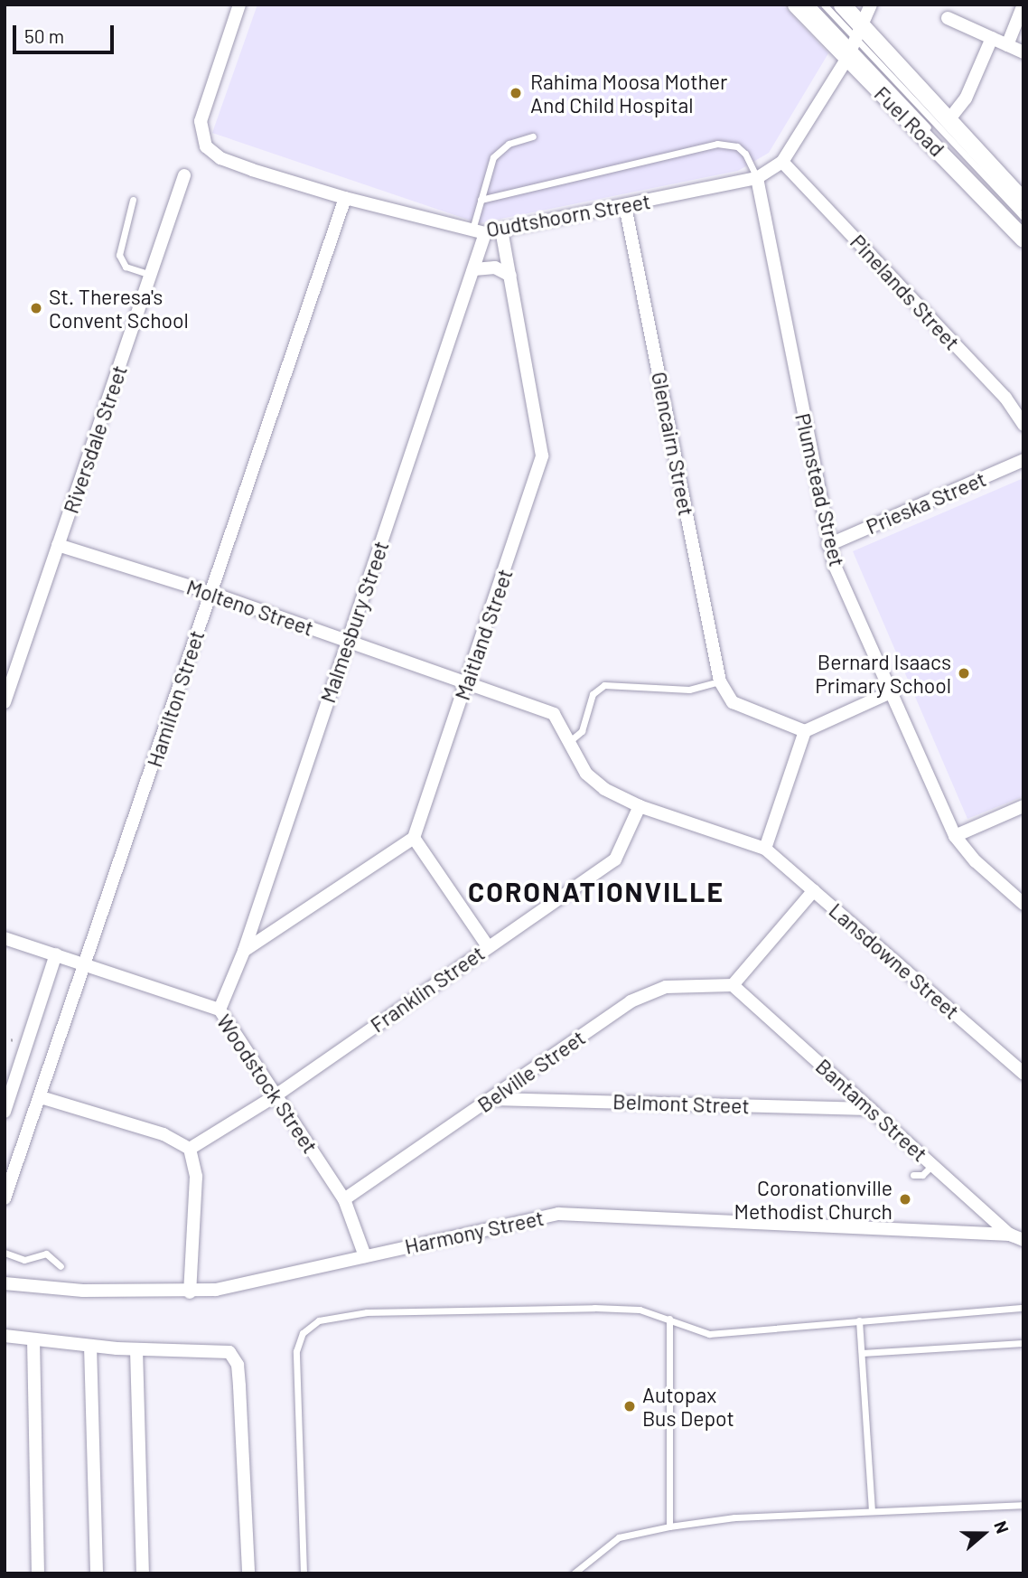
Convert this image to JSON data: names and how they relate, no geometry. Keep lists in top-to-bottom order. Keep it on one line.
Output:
{"streets":{"main road":["Fuel Road"],"street":["Oudtshoorn Street","Pinelands Street","Riversdale Street","Glencairn Street","Plumstead Street","Prieska Street","Molteno Street","Malmesbury Street","Maitland Street","Hamilton Street","Lansdowne Street","Franklin Street","Belville Street","Woodstock Street","Belmont Street","Bantams Street","Harmony Street"]},"crossings":[["Fuel Road","Oudtshoorn Street"],["Oudtshoorn Street","Pinelands Street"],["Oudtshoorn Street","Glencairn Street"],["Oudtshoorn Street","Plumstead Street"],["Oudtshoorn Street","Malmesbury Street"],["Oudtshoorn Street","Maitland Street"],["Oudtshoorn Street","Hamilton Street"],["Riversdale Street","Molteno Street"],["Plumstead Street","Prieska Street"],["Molteno Street","Malmesbury Street"],["Molteno Street","Maitland Street"],["Molteno Street","Hamilton Street"],["Molteno Street","Lansdowne Street"],["Molteno Street","Franklin Street"],["Malmesbury Street","Woodstock Street"],["Hamilton Street","Woodstock Street"],["Franklin Street","Woodstock Street"],["Belville Street","Woodstock Street"],["Belville Street","Belmont Street"],["Belville Street","Bantams Street"],["Woodstock Street","Harmony Street"],["Belmont Street","Bantams Street"],["Bantams Street","Harmony Street"]],"districts":["CORONATIONVILLE"],"places":["Rahima Moosa Mother And Child Hospital","St. Theresa's Convent School","Bernard Isaacs Primary School","Coronationville Methodist Church","Autopax Bus Depot"],"scale_bar":"50 m","north":"right"}
